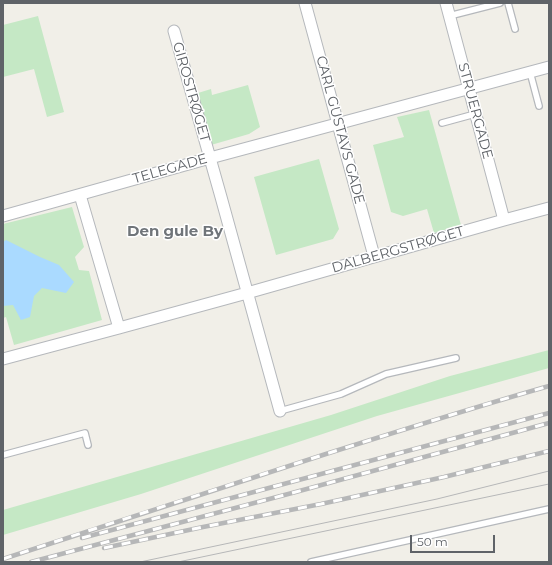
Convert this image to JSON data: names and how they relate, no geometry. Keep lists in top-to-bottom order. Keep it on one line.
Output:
{"streets":{"street":["GIROSTRØGET","STRUERGADE","CARL GUSTAVS GADE","TELEGADE","DALBERGSTRØGET"]},"crossings":[["GIROSTRØGET","TELEGADE"],["GIROSTRØGET","DALBERGSTRØGET"],["STRUERGADE","TELEGADE"],["STRUERGADE","DALBERGSTRØGET"],["CARL GUSTAVS GADE","TELEGADE"],["CARL GUSTAVS GADE","DALBERGSTRØGET"]],"districts":["Den gule By"],"scale_bar":"50 m"}
